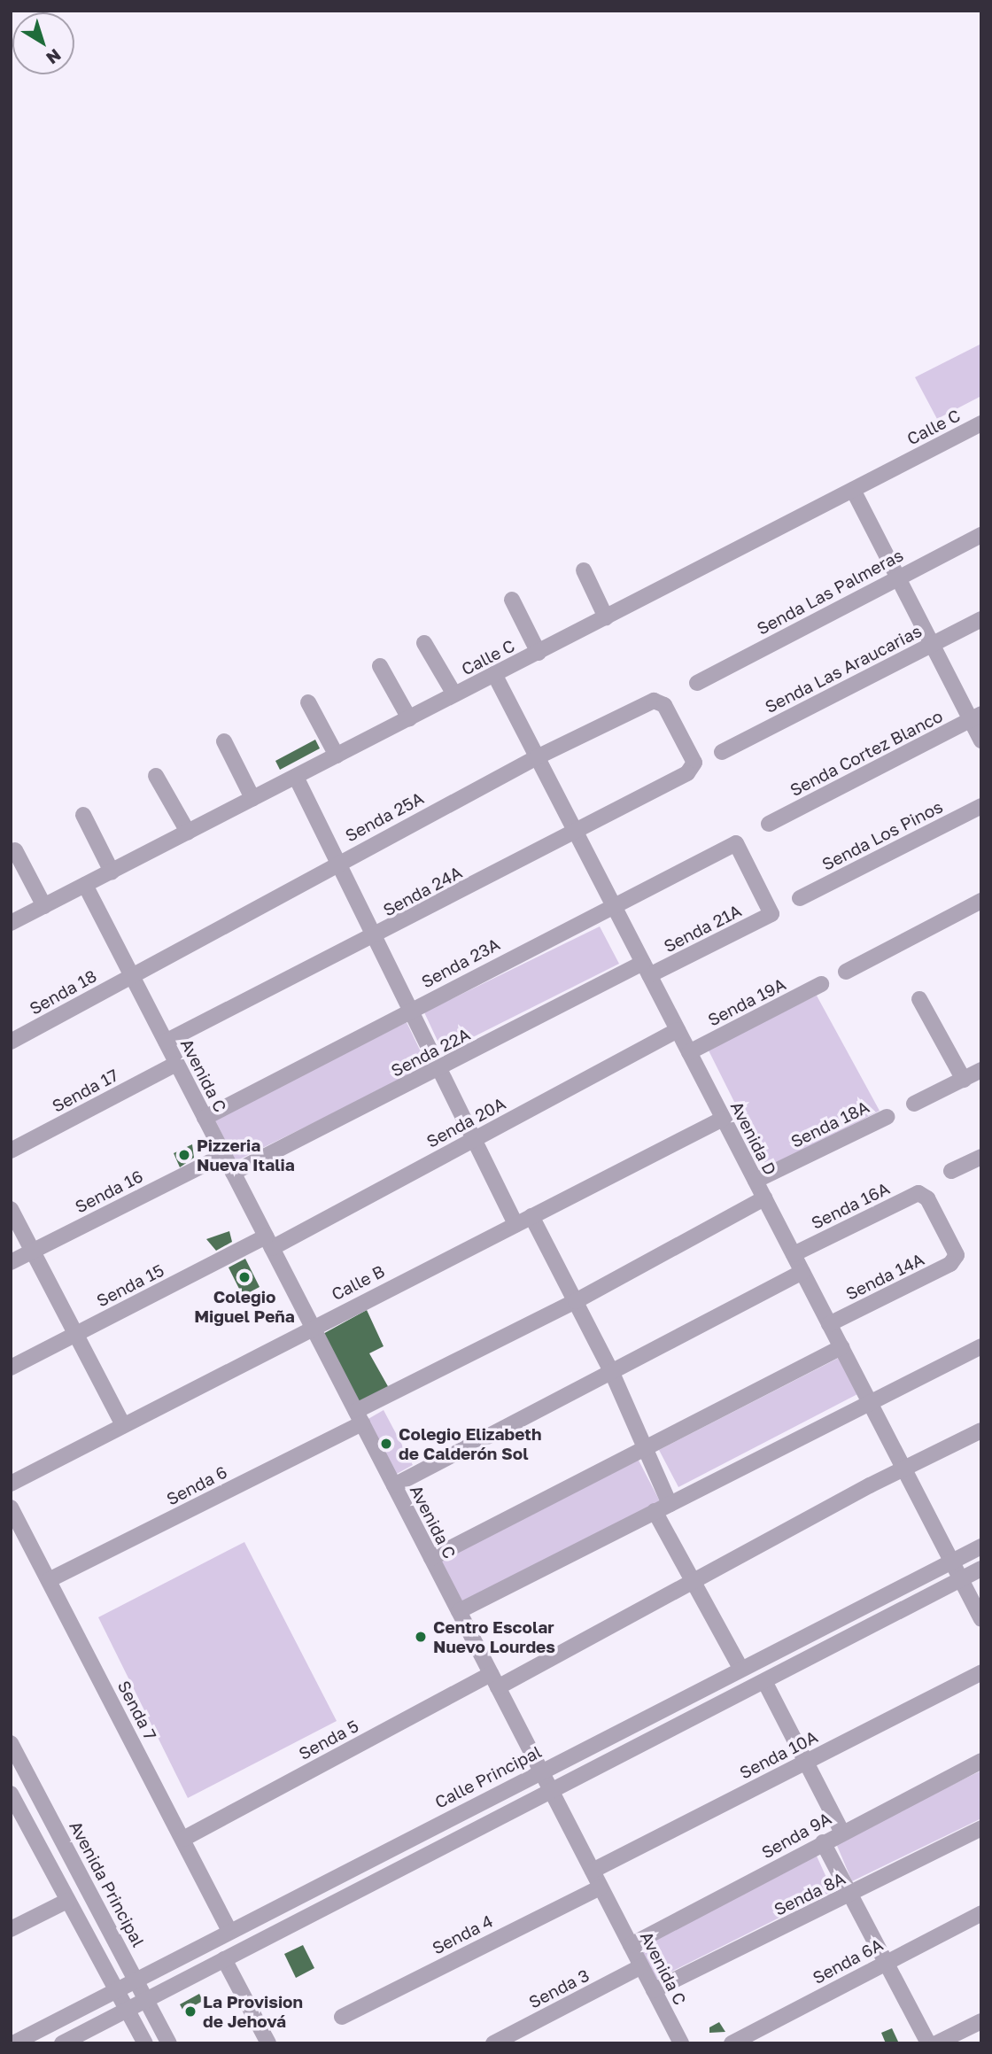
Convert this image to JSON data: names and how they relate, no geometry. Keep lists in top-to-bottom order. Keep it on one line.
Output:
{"streets":{"street":["Calle C","Senda Las Palmeras","Senda Las Araucarias","Senda Cortez Blanco","Senda 25A","Senda Los Pinos","Senda 24A","Senda 21A","Senda 23A","Senda 18","Senda 19A","Senda 22A","Avenida C","Senda 17","Senda 20A","Senda 18A","Avenida D","Senda 16","Senda 16A","Senda 14A","Calle B","Senda 15","Senda 6","Senda 7","Senda 5","Senda 10A","Calle Principal","Senda 9A","Avenida Principal","Senda 8A","Senda 4","Senda 6A","Senda 3"]},"crossings":[["Calle C","Avenida C"],["Calle C","Avenida D"],["Senda 25A","Senda 24A"],["Senda 25A","Senda 18"],["Senda 25A","Avenida C"],["Senda 25A","Avenida D"],["Senda 24A","Avenida C"],["Senda 24A","Avenida D"],["Senda 21A","Senda 23A"],["Senda 21A","Senda 22A"],["Senda 21A","Avenida D"],["Senda 23A","Avenida C"],["Senda 23A","Avenida D"],["Senda 18","Avenida C"],["Senda 19A","Avenida D"],["Senda 22A","Avenida C"],["Senda 22A","Avenida D"],["Avenida C","Senda 17"],["Avenida C","Senda 20A"],["Avenida C","Senda 16"],["Avenida C","Calle B"],["Avenida C","Senda 15"],["Avenida C","Senda 6"],["Avenida C","Senda 5"],["Avenida C","Senda 10A"],["Avenida C","Calle Principal"],["Avenida C","Senda 9A"],["Avenida C","Senda 8A"],["Avenida C","Senda 4"],["Avenida C","Senda 3"],["Senda 20A","Avenida D"],["Senda 20A","Senda 15"],["Senda 18A","Avenida D"],["Avenida D","Senda 16A"],["Avenida D","Senda 14A"],["Avenida D","Calle B"],["Avenida D","Senda 6"],["Avenida D","Senda 5"],["Avenida D","Calle Principal"],["Senda 16A","Senda 14A"],["Senda 6","Senda 7"],["Senda 7","Senda 5"],["Senda 7","Calle Principal"],["Calle Principal","Avenida Principal"]],"places":["Pizzeria Nueva Italia","Colegio Miguel Peña","Colegio Elizabeth de Calderón Sol","Centro Escolar Nuevo Lourdes","La Provision de Jehová"],"north":"bottom right"}
